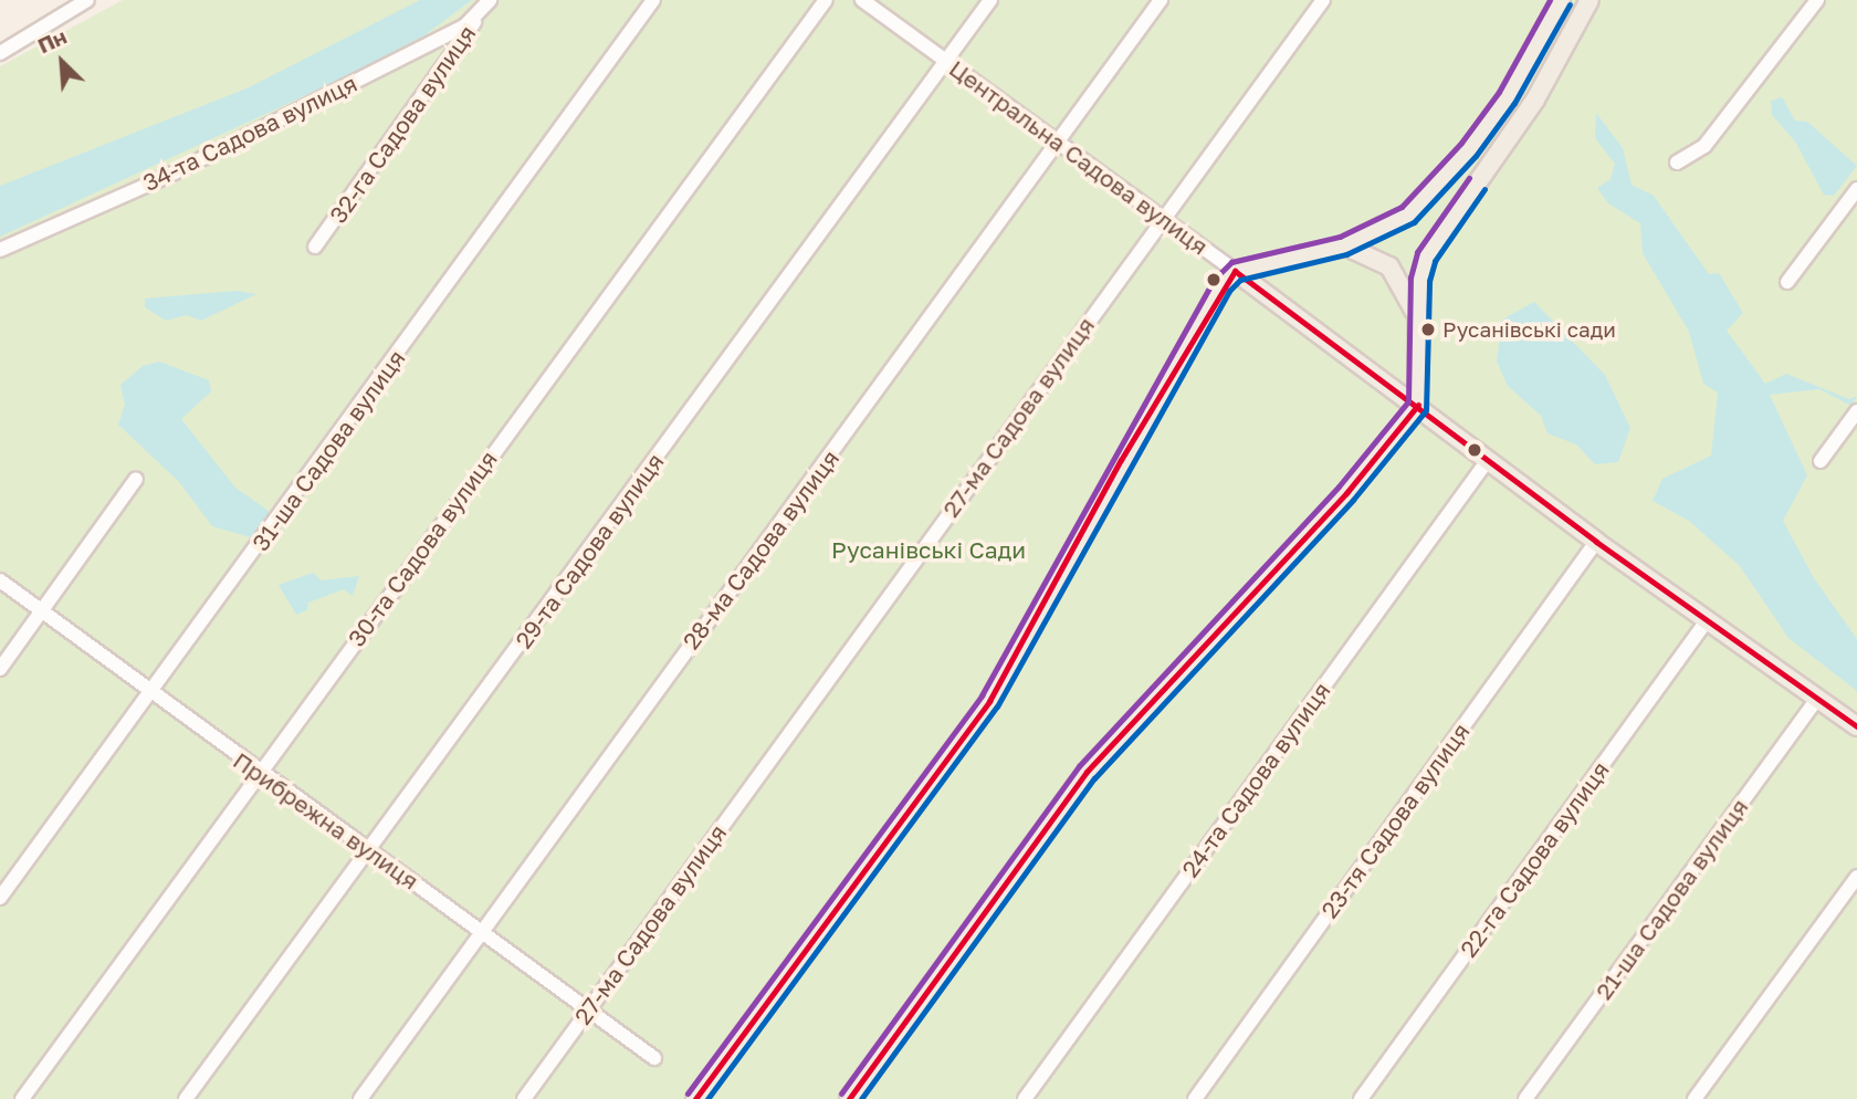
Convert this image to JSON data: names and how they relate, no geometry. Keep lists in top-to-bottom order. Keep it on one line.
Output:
{"streets":{"main road":["Центральна Садова вулиця"],"street":["32-га Садова вулиця","34-та Садова вулиця","27-ма Садова вулиця","31-ша Садова вулиця","30-та Садова вулиця","28-ма Садова вулиця","29-та Садова вулиця","24-та Садова вулиця","Прибрежна вулиця","23-тя Садова вулиця","22-га Садова вулиця","21-ша Садова вулиця"]},"crossings":[["32-га Садова вулиця","34-та Садова вулиця"],["Центральна Садова вулиця","27-ма Садова вулиця"],["Центральна Садова вулиця","28-ма Садова вулиця"],["Центральна Садова вулиця","29-та Садова вулиця"],["Центральна Садова вулиця","24-та Садова вулиця"],["Центральна Садова вулиця","23-тя Садова вулиця"],["Центральна Садова вулиця","22-га Садова вулиця"],["Центральна Садова вулиця","21-ша Садова вулиця"],["27-ма Садова вулиця","Прибрежна вулиця"],["31-ша Садова вулиця","Прибрежна вулиця"],["30-та Садова вулиця","Прибрежна вулиця"],["28-ма Садова вулиця","Прибрежна вулиця"],["29-та Садова вулиця","Прибрежна вулиця"]],"parks":["Русанівські Сади"],"places":["Русанівські сади"],"north":"top left"}
